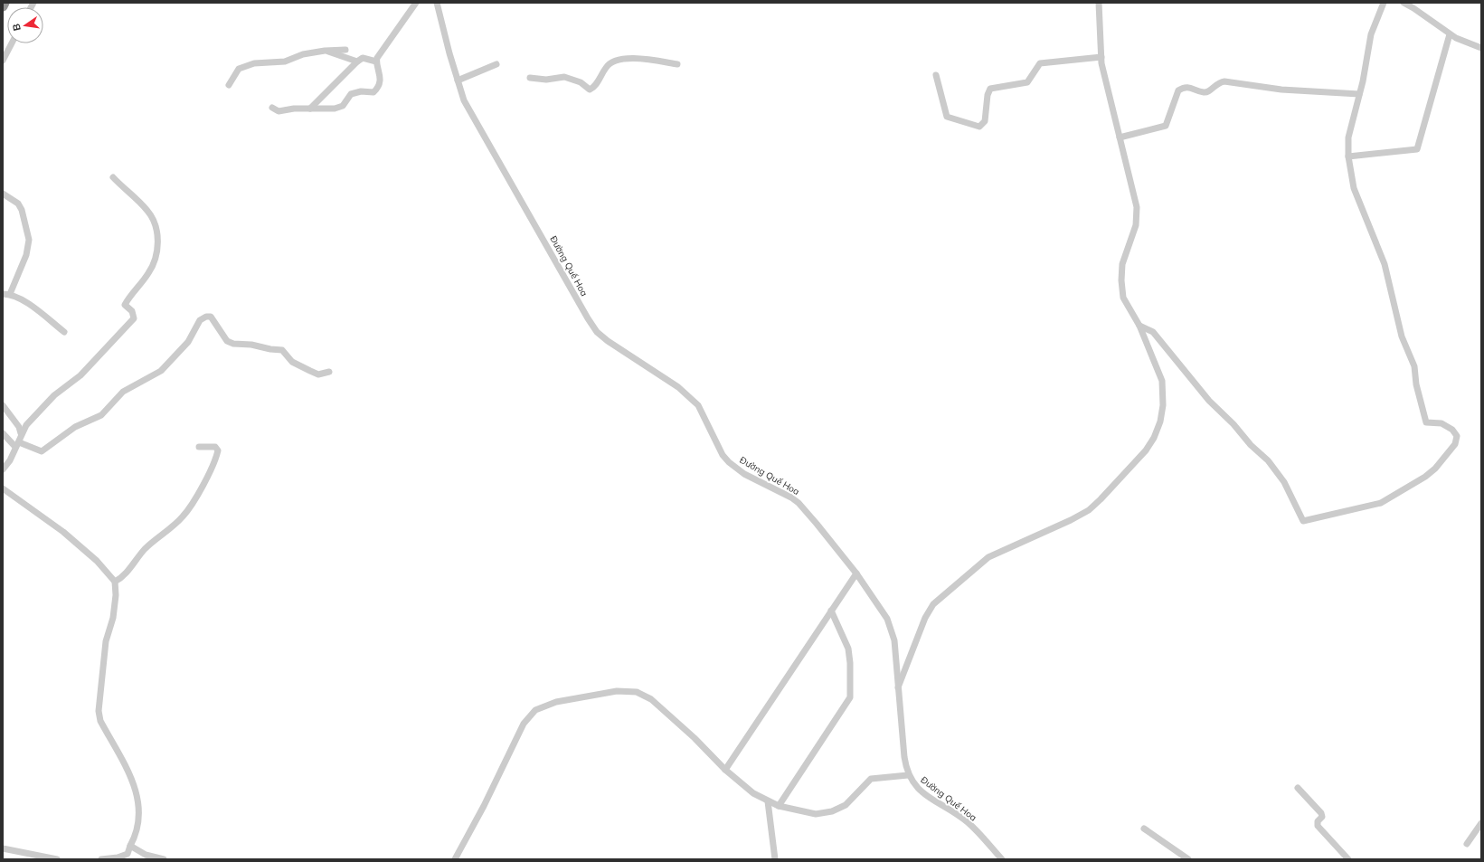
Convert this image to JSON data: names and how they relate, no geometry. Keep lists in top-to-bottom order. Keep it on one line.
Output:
{"streets":{"street":["Đường Quế Hoa"]},"north":"left"}
